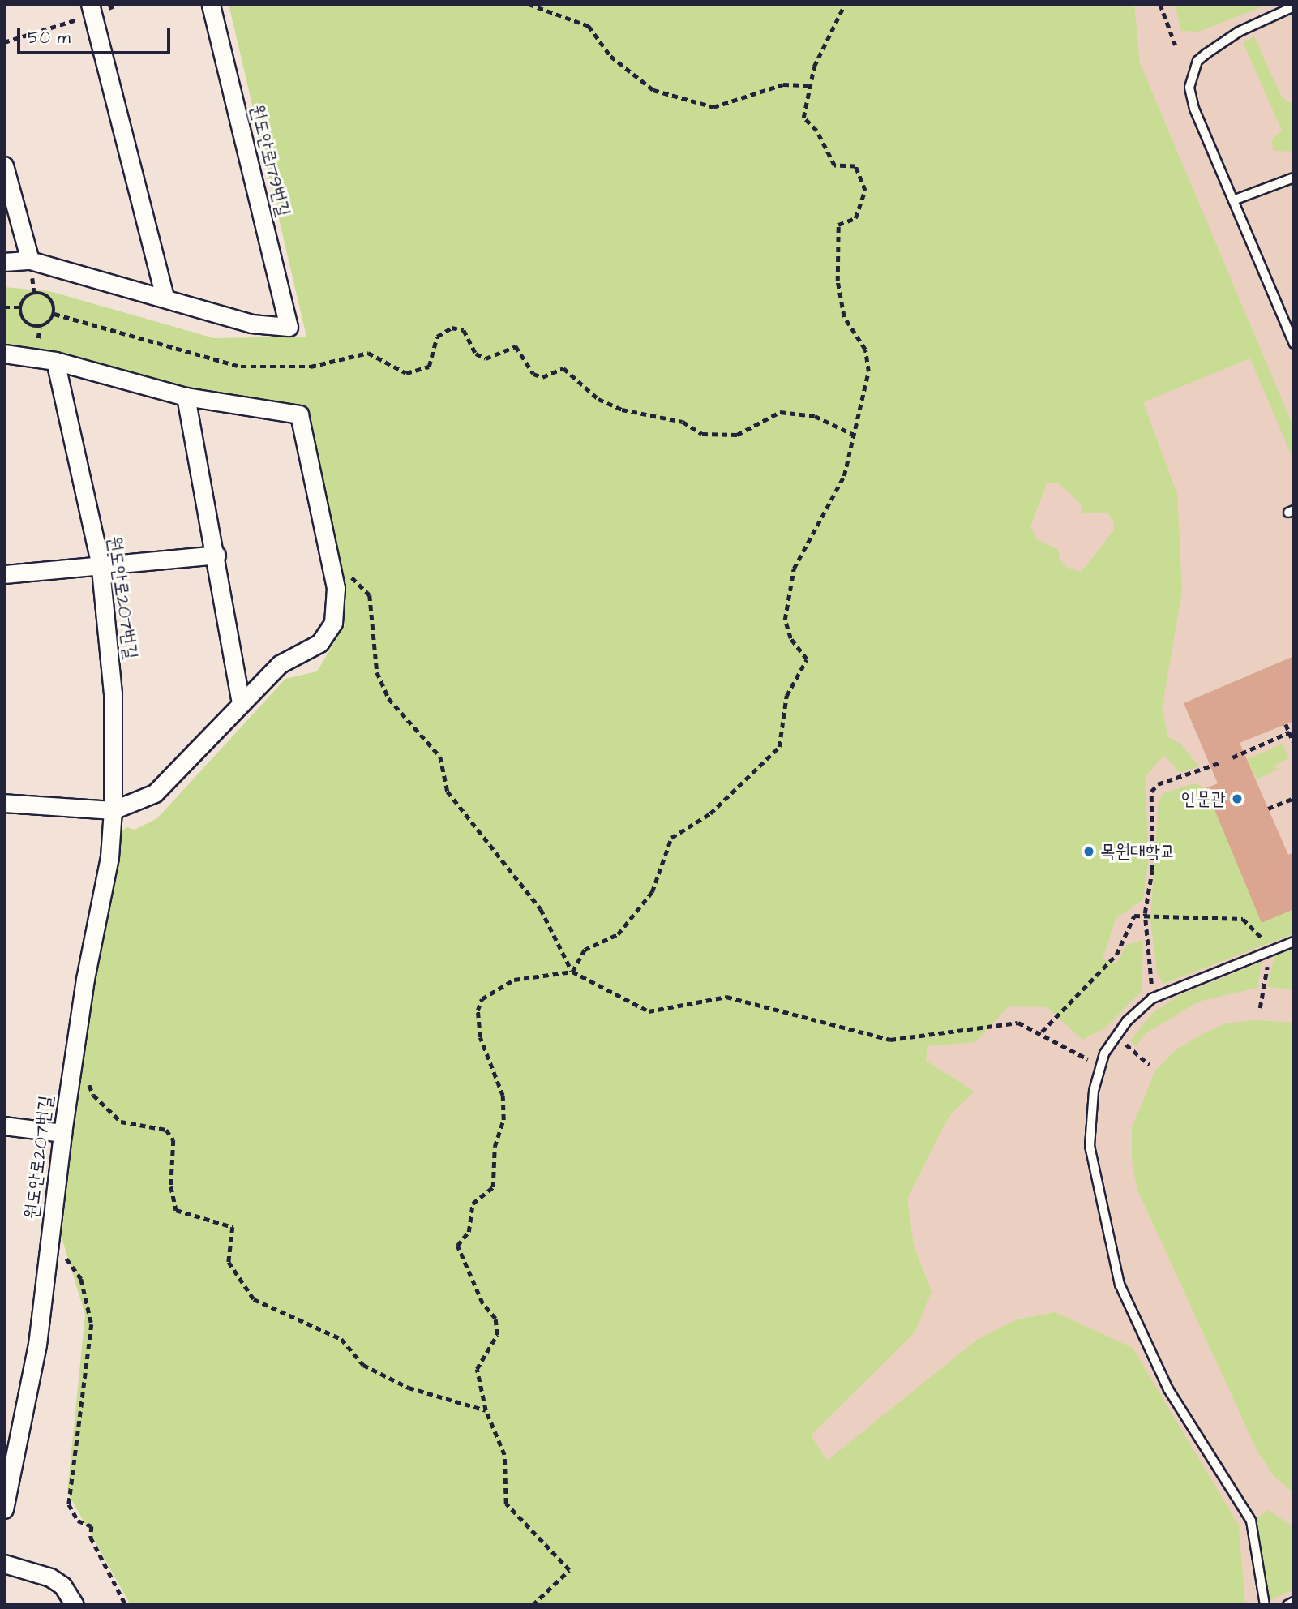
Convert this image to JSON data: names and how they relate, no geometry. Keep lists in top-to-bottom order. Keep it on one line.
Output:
{"streets":{"street":["원도안로179번길","원도안로207번길"]},"places":["인문관","목원대학교"],"scale_bar":"50 m"}
